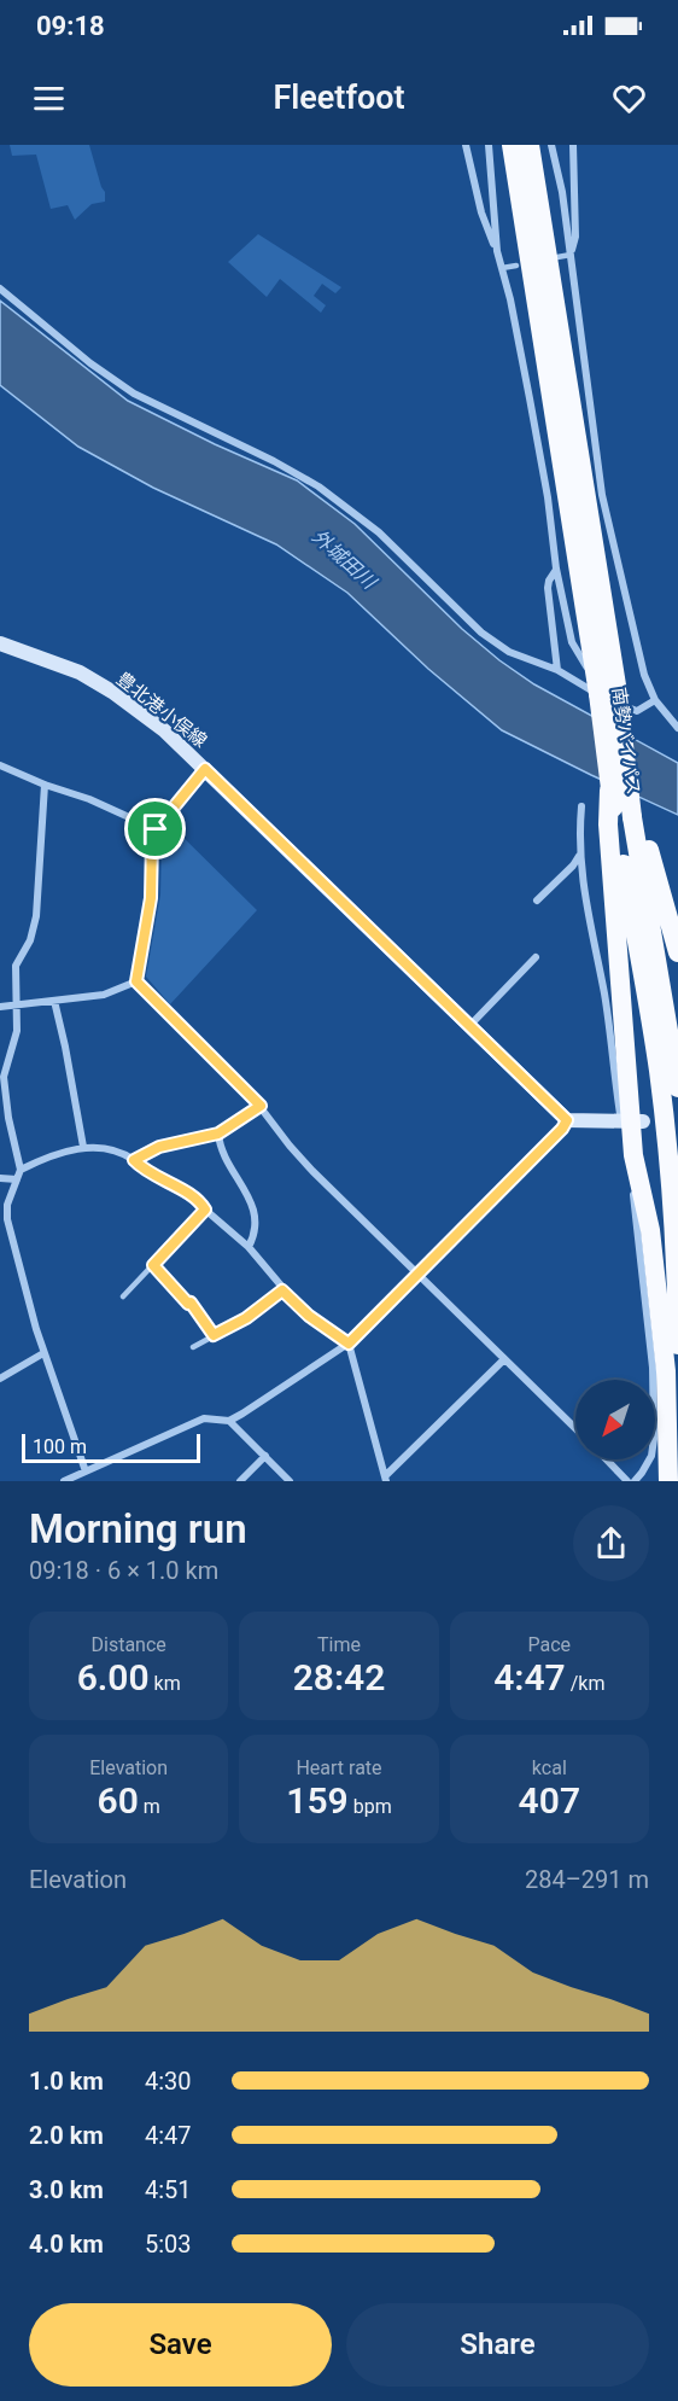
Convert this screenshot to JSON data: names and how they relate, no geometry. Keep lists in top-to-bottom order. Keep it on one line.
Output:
{"streets":{"highway":["南勢バイパス"],"main road":["豊北港小俣線"]},"water":["外城田川"],"scale_bar":"100 m","north":"bottom left","page":{"status":"09:18","header":"Fleetfoot","scale":"100 m","heading":["Morning run","09:18 · 6 × 1.0 km"],"stats":[["Distance","6.00 km"],["Time","28:42"],["Pace","4:47 /km"],["Elevation","60 m"],["Heart rate","159 bpm"],["kcal","407"]],"chart":["Elevation","284–291 m"],"list":[{"name":"1.0 km","note":"4:30"},{"name":"2.0 km","note":"4:47"},{"name":"3.0 km","note":"4:51"},{"name":"4.0 km","note":"5:03"}],"buttons":["Save","Share"]}}
